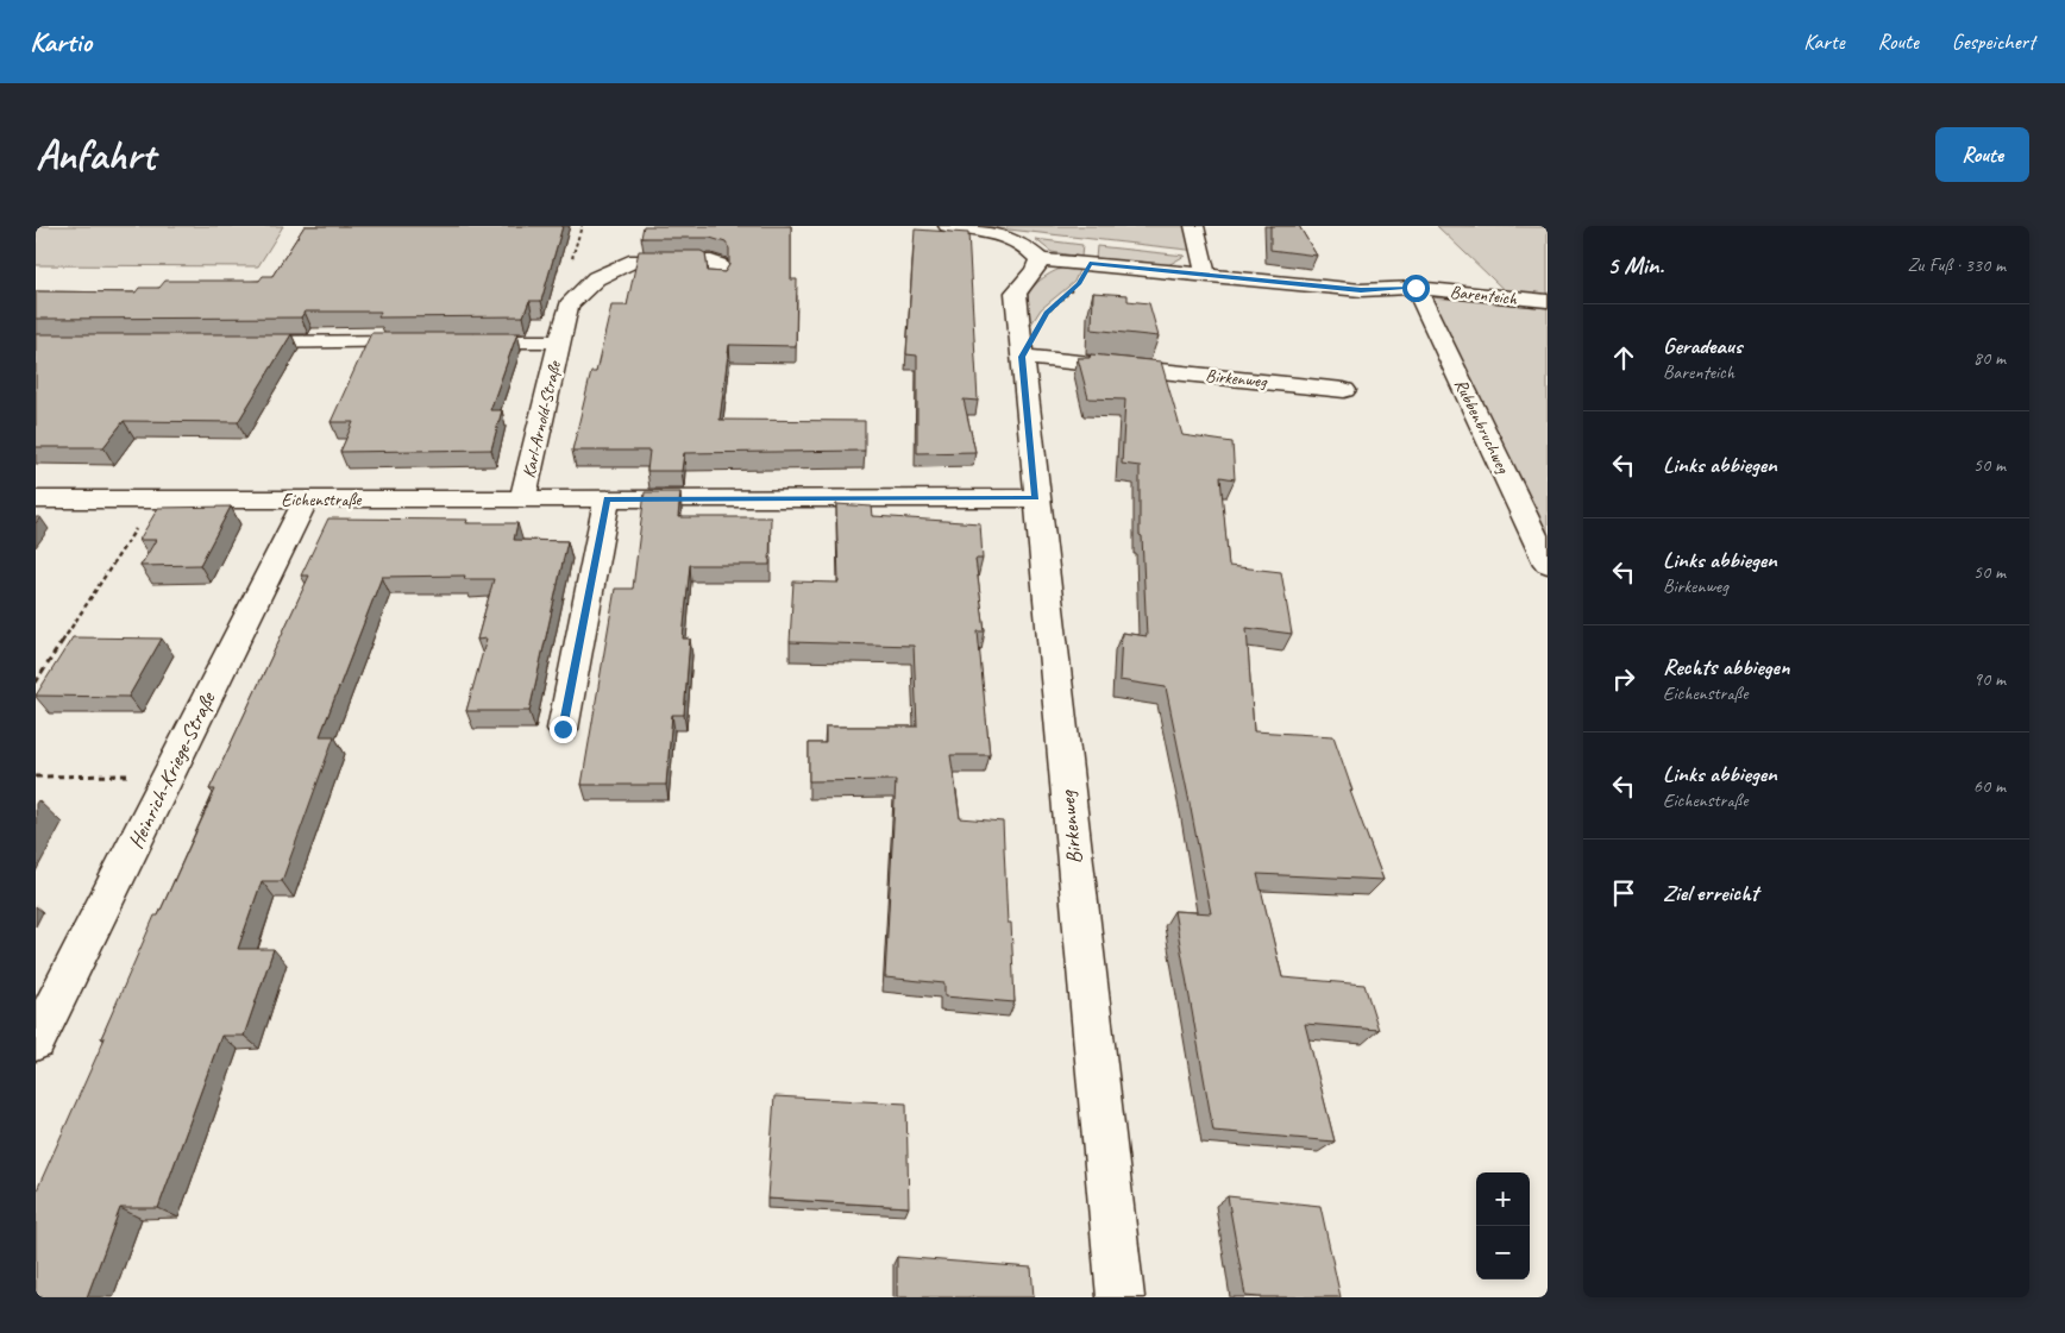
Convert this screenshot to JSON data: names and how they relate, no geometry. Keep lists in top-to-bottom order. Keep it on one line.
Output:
{"streets":{"street":["Barenteich","Birkenweg","Karl-Arnold-Straße","Rubbenbruchweg","Eichenstraße","Heinrich-Kriege-Straße"]},"crossings":[["Barenteich","Birkenweg"],["Barenteich","Rubbenbruchweg"],["Birkenweg","Eichenstraße"],["Karl-Arnold-Straße","Eichenstraße"],["Eichenstraße","Heinrich-Kriege-Straße"]],"page":{"header":"Kartio","nav":["Karte","Route","Gespeichert"],"buttons":"Route","title":"Anfahrt","heading":["5 Min.","Zu Fuß · 330 m"],"list":[["Geradeaus","Barenteich","80 m"],["Links abbiegen","50 m"],["Links abbiegen","Birkenweg","50 m"],["Rechts abbiegen","Eichenstraße","90 m"],["Links abbiegen","Eichenstraße","60 m"],"Ziel erreicht"],"map_buttons":["+","−"]}}
